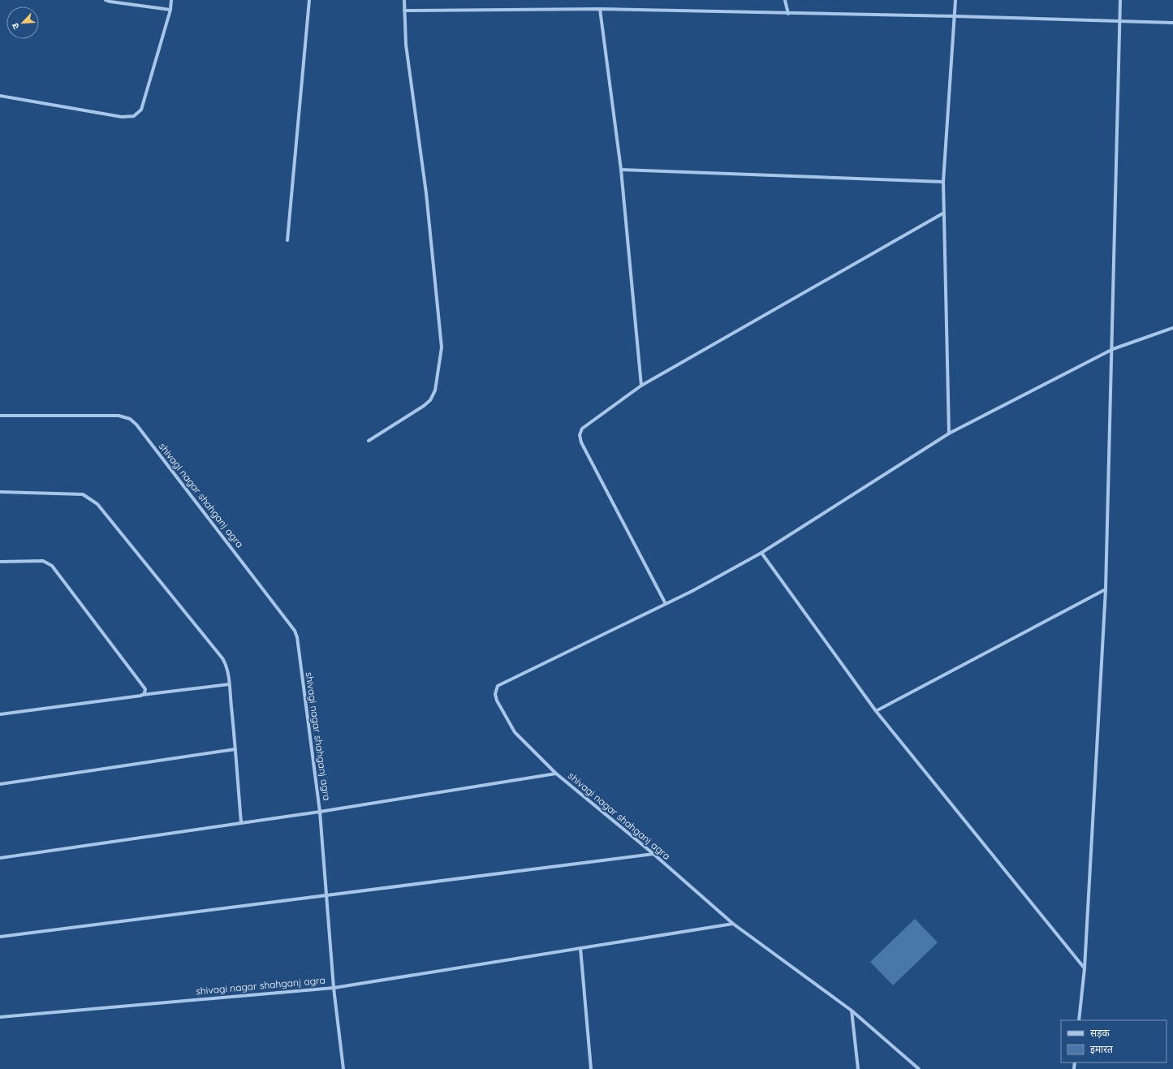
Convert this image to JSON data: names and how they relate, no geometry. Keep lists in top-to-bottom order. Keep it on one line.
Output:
{"streets":{"street":["shivagi nagar shahganj agra"]},"legend":["सड़क","इमारत"],"north":"bottom left"}
